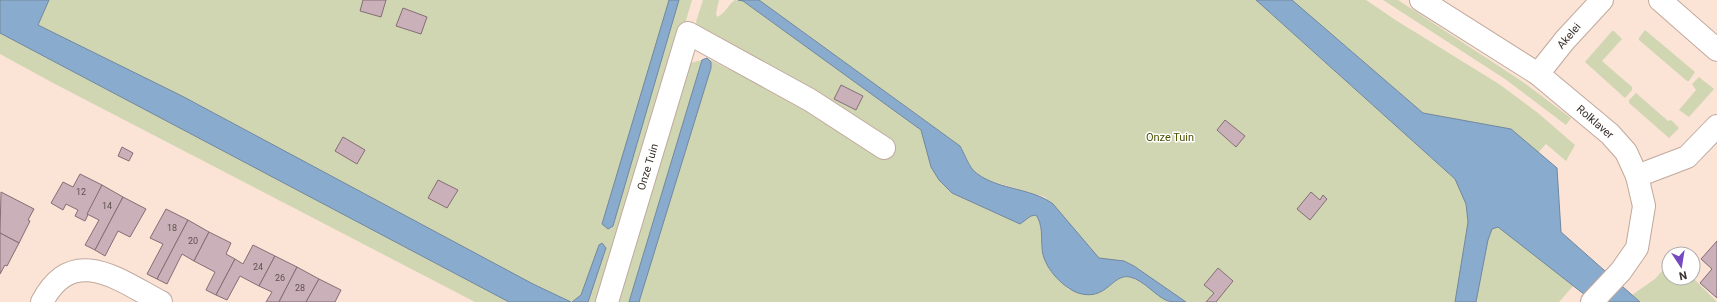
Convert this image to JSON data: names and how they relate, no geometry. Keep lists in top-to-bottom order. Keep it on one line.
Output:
{"streets":{"street":["Akelei","Rolklaver","Onze Tuin"]},"crossings":[["Akelei","Rolklaver"]],"parks":["Onze Tuin"],"house_numbers":["12","14","18","20","24","26","28"],"north":"bottom"}
